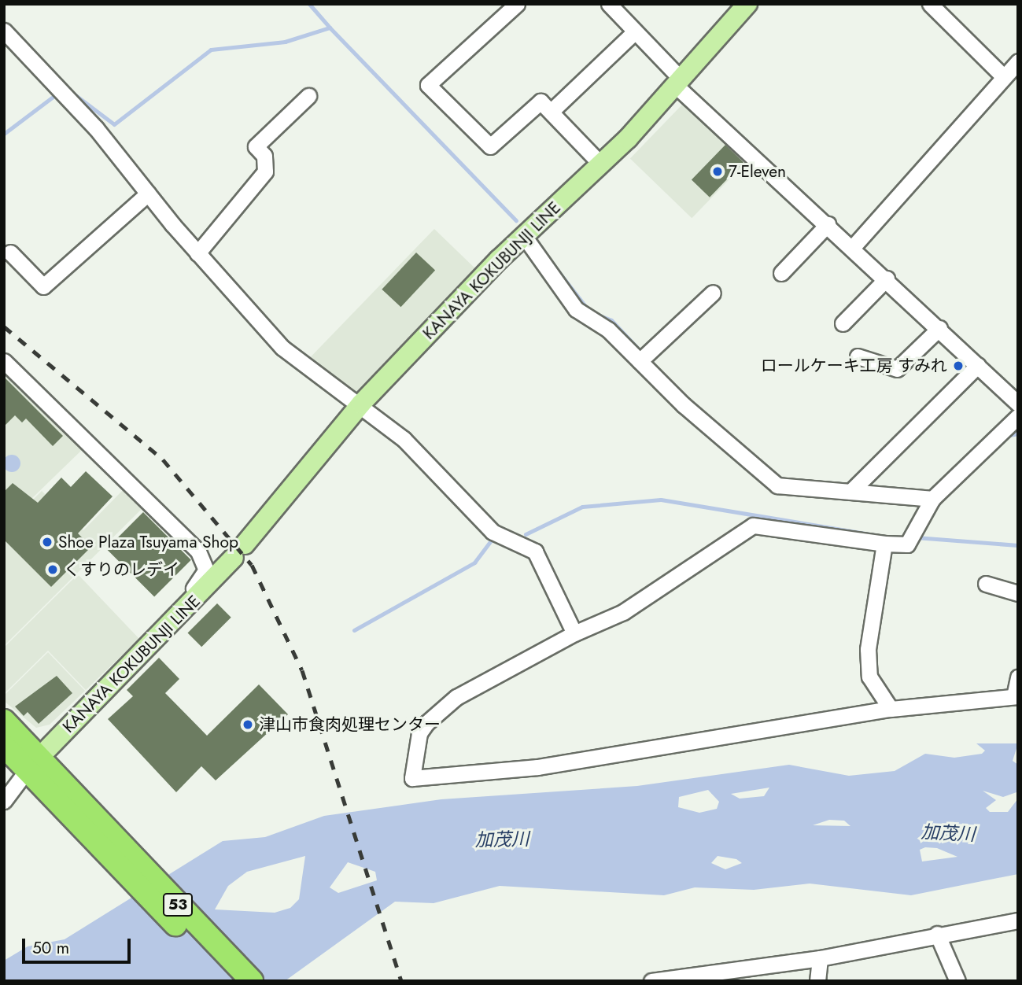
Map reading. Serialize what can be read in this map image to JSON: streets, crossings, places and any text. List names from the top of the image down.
{
  "streets": {
    "highway": ["53"],
    "main road": ["KANAYA KOKUBUNJI LINE"]
  },
  "crossings": [
    ["KANAYA KOKUBUNJI LINE", "53"]
  ],
  "water": ["加茂川"],
  "places": [
    "7-Eleven",
    "ロールケーキ工房 すみれ",
    "Shoe Plaza Tsuyama Shop",
    "くすりのレデイ",
    "津山市食肉処理センター"
  ],
  "scale_bar": "50 m"
}
